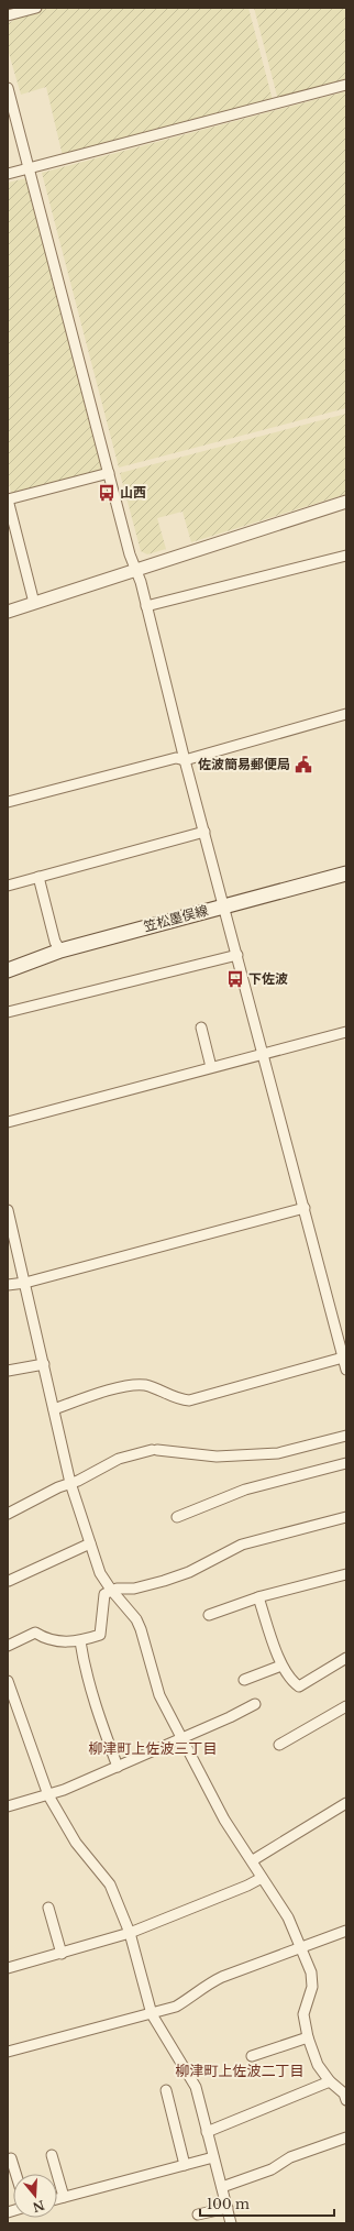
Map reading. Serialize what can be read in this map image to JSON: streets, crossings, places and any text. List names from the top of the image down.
{
  "streets": {
    "main road": ["笠松墨俣線"]
  },
  "districts": ["柳津町上佐波三丁目", "柳津町上佐波二丁目"],
  "places": {
    "bus stop": ["山西", "下佐波"],
    "public building": ["佐波簡易郵便局"]
  },
  "scale_bar": "100 m",
  "north": "bottom"
}
